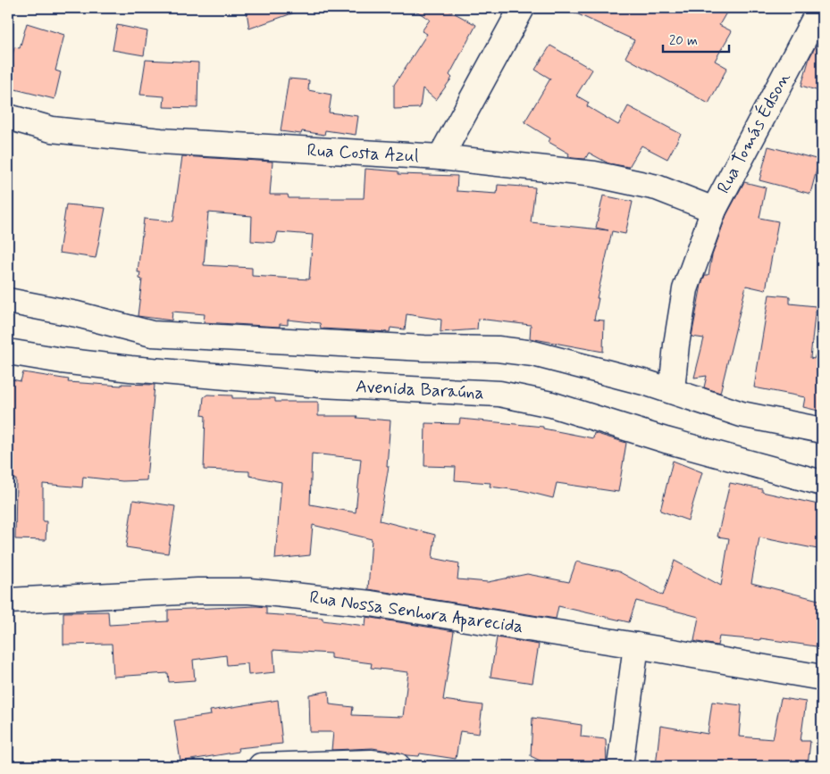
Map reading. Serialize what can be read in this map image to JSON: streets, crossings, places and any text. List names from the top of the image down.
{
  "streets": {
    "street": [
      "Rua Tomás Édson",
      "Rua Costa Azul",
      "Avenida Baraúna",
      "Rua Nossa Senhora Aparecida"
    ]
  },
  "crossings": [
    ["Rua Tomás Édson", "Rua Costa Azul"]
  ],
  "scale_bar": "20 m"
}
